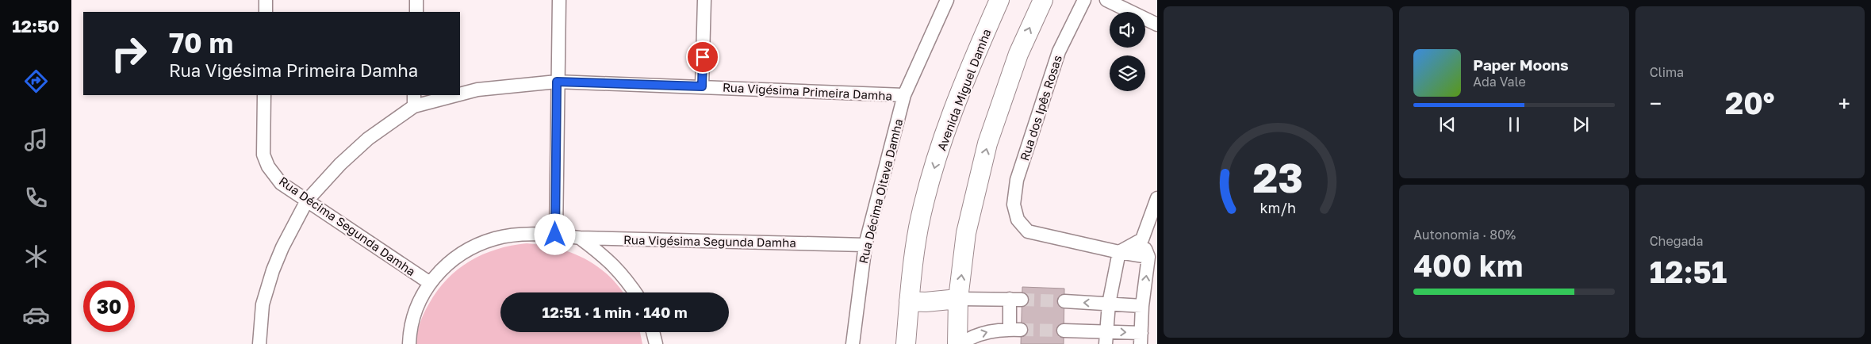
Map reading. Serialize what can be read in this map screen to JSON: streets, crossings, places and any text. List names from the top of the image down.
{
  "streets": {
    "street": [
      "Avenida Miguel Damha",
      "Rua Vigésima Primeira Damha",
      "Rua dos Ipês Rosas",
      "Rua Décima Oitava Damha",
      "Rua Décima Segunda Damha",
      "Rua Vigésima Segunda Damha"
    ]
  },
  "crossings": [
    ["Rua Vigésima Primeira Damha", "Rua Décima Oitava Damha"],
    ["Rua Vigésima Primeira Damha", "Rua Décima Segunda Damha"],
    ["Rua Décima Oitava Damha", "Rua Vigésima Segunda Damha"],
    ["Rua Décima Segunda Damha", "Rua Vigésima Segunda Damha"]
  ],
  "page": {
    "tabs": "12:50",
    "tile": [
      "Clima",
      ["Autonomia · 80%", "400 km"],
      ["Chegada", "12:51"]
    ],
    "turn": ["70 m", "Rua Vigésima Primeira Damha"],
    "song": ["Paper Moons", "Ada Vale"],
    "heat": ["−", "20°", "+"],
    "limit": "30",
    "trip": "12:51 · 1 min · 140 m",
    "gauge": ["23", "km/h"]
  }
}
